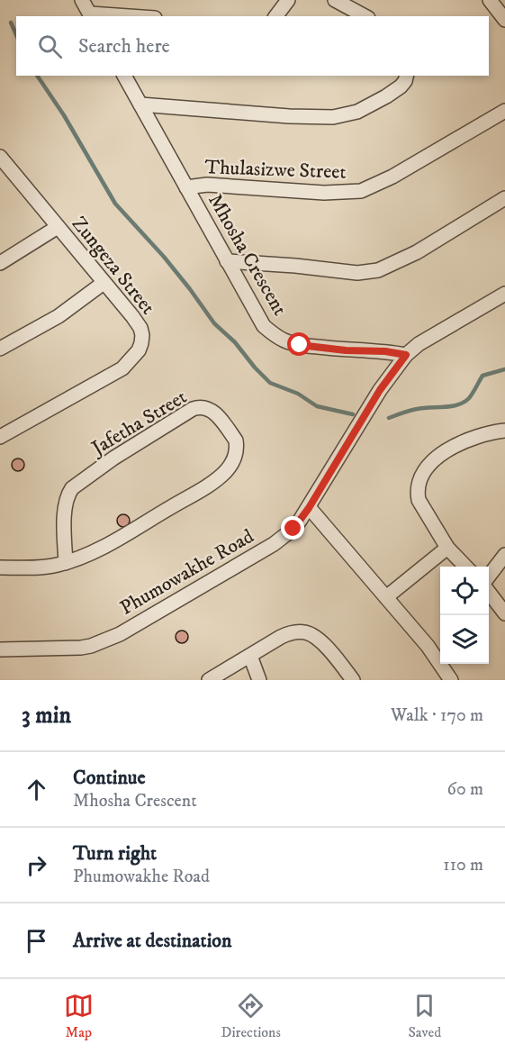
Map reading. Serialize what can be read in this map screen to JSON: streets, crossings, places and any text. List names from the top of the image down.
{
  "streets": {
    "street": [
      "Thulasizwe Street",
      "Mhosha Crescent",
      "Zungeza Street",
      "Jafetha Street",
      "Phumowakhe Road"
    ]
  },
  "crossings": [
    ["Thulasizwe Street", "Mhosha Crescent"],
    ["Mhosha Crescent", "Phumowakhe Road"]
  ],
  "page": {
    "search": "Search here",
    "heading": ["3 min", "Walk · 170 m"],
    "list": [
      ["Continue", "Mhosha Crescent", "60 m"],
      ["Turn right", "Phumowakhe Road", "110 m"],
      "Arrive at destination"
    ],
    "nav": ["Map", "Directions", "Saved"]
  }
}
